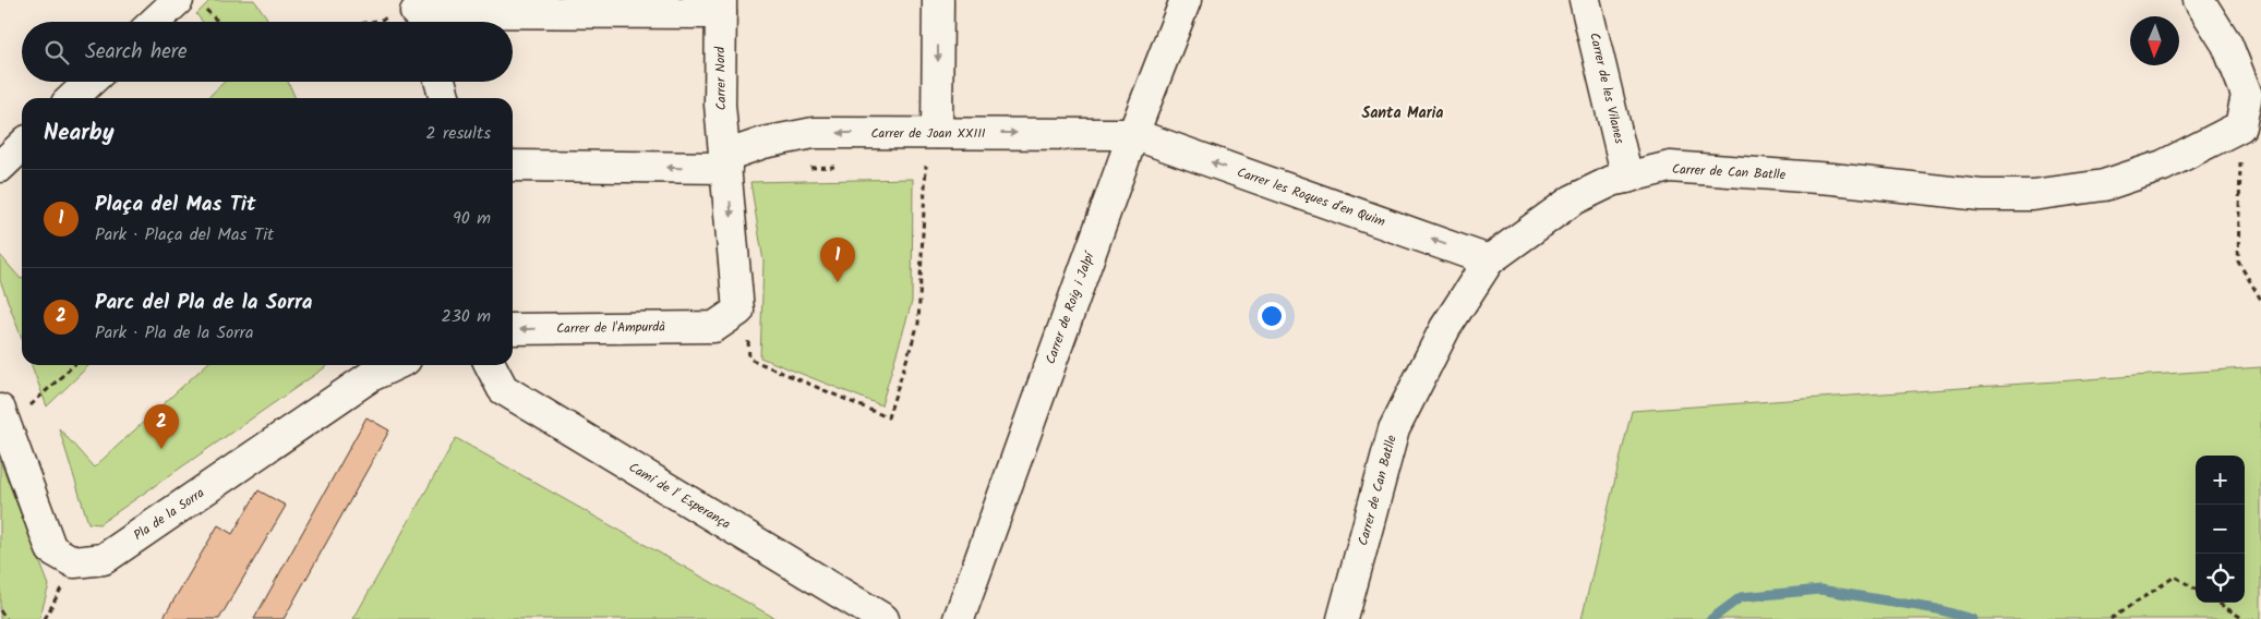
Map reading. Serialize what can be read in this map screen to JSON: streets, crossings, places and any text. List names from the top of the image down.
{
  "streets": {
    "street": [
      "Carrer Nord",
      "Carrer de les Vilanes",
      "Carrer de Joan XXIII",
      "Carrer de Can Batlle",
      "Carrer les Roques d'en Quim",
      "Carrer de Roig i Jalpí",
      "Carrer de l'Ampurdà",
      "Camí de l' Esperança",
      "Pla de la Sorra"
    ]
  },
  "crossings": [
    ["Carrer Nord", "Carrer de Joan XXIII"],
    ["Carrer Nord", "Carrer de l'Ampurdà"],
    ["Carrer de les Vilanes", "Carrer de Can Batlle"],
    ["Carrer de Joan XXIII", "Carrer les Roques d'en Quim"],
    ["Carrer de Joan XXIII", "Carrer de Roig i Jalpí"],
    ["Carrer de Can Batlle", "Carrer les Roques d'en Quim"],
    ["Carrer les Roques d'en Quim", "Carrer de Roig i Jalpí"]
  ],
  "one_way": ["Carrer Nord", "Carrer les Roques d'en Quim", "Carrer de l'Ampurdà"],
  "districts": ["Santa Maria"],
  "north": "bottom",
  "page": {
    "search": "Search here",
    "heading": ["Nearby", "2 results"],
    "list": [
      {
        "mark": "1",
        "name": "Plaça del Mas Tit",
        "note": "Park · Plaça del Mas Tit",
        "value": "90 m"
      },
      {
        "mark": "2",
        "name": "Parc del Pla de la Sorra",
        "note": "Park · Pla de la Sorra",
        "value": "230 m"
      }
    ],
    "pins": ["1", "2"],
    "map_buttons": ["+", "−"]
  }
}
